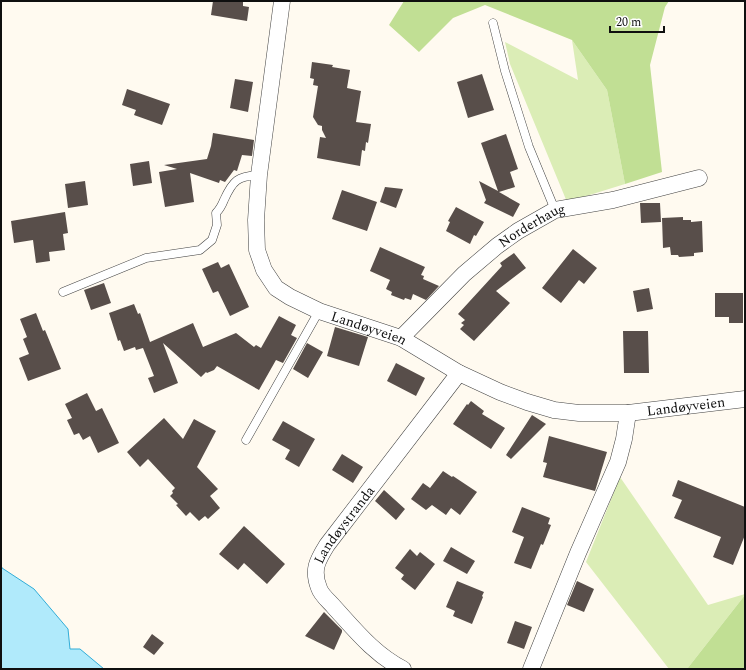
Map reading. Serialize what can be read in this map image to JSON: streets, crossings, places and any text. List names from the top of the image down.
{
  "streets": {
    "street": ["Norderhaug", "Landøyveien", "Landøystranda"]
  },
  "crossings": [
    ["Norderhaug", "Landøyveien"],
    ["Landøyveien", "Landøystranda"]
  ],
  "scale_bar": "20 m"
}
